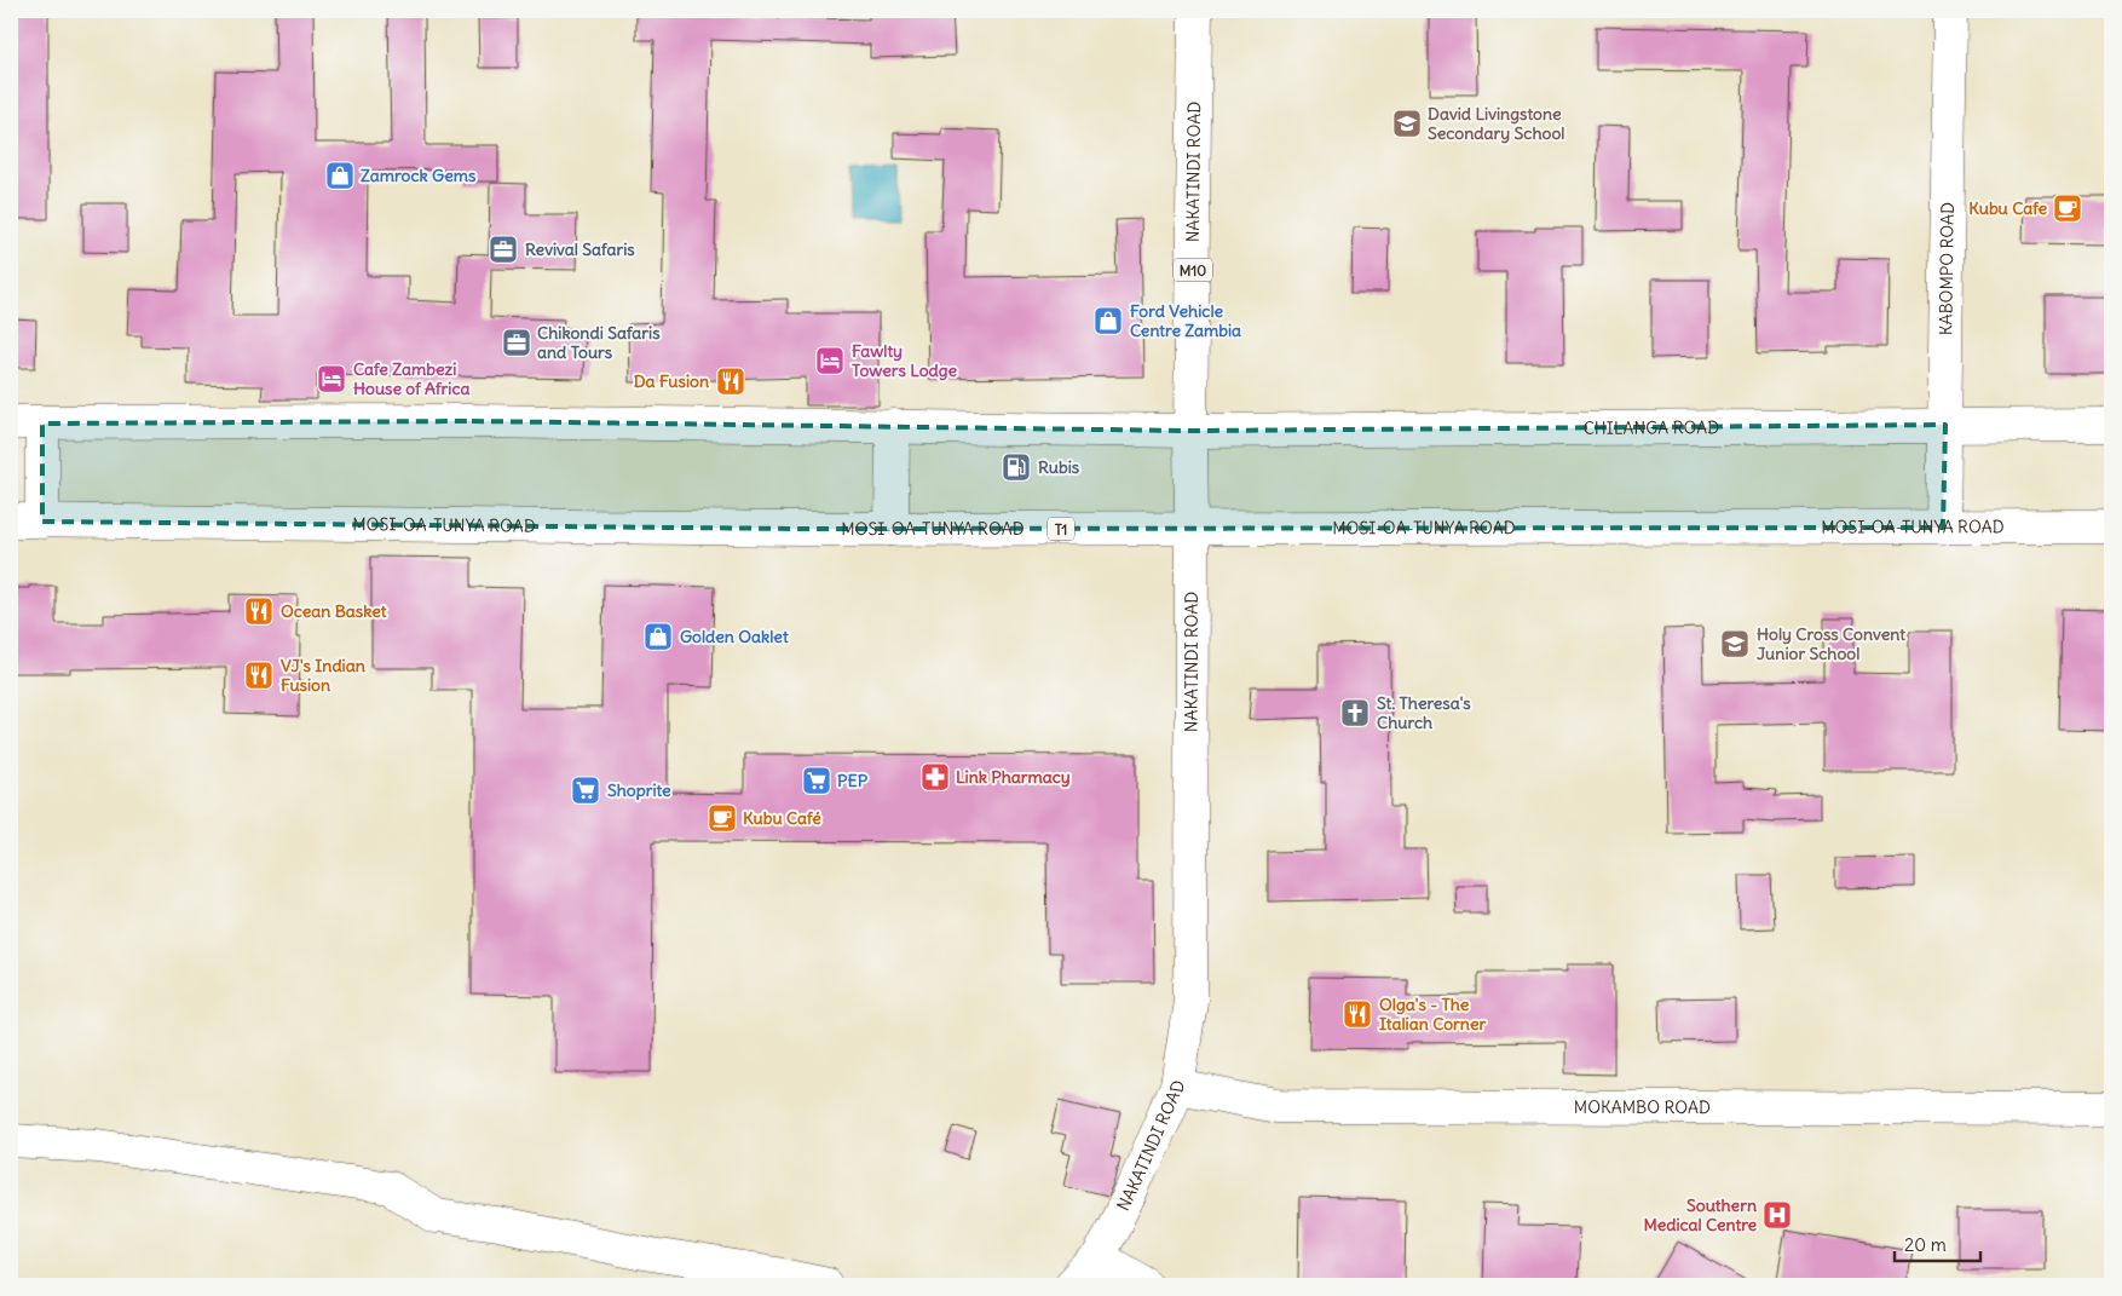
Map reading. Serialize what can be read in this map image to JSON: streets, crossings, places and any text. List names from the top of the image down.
{
  "streets": {
    "main road": [
      "NAKATINDI ROAD",
      "M10",
      "KABOMPO ROAD",
      "CHILANGA ROAD",
      "MOSI-OA-TUNYA ROAD",
      "T1",
      "MOKAMBO ROAD"
    ]
  },
  "crossings": [
    ["NAKATINDI ROAD", "CHILANGA ROAD"],
    ["NAKATINDI ROAD", "MOSI-OA-TUNYA ROAD"],
    ["NAKATINDI ROAD", "MOKAMBO ROAD"],
    ["KABOMPO ROAD", "CHILANGA ROAD"],
    ["KABOMPO ROAD", "MOSI-OA-TUNYA ROAD"]
  ],
  "places": {
    "school or university": ["David Livingstone Secondary School", "Holy Cross Convent Junior School"],
    "shop": ["Zamrock Gems", "Ford Vehicle Centre Zambia", "Golden Oaklet"],
    "cafe": ["Kubu Cafe", "Kubu Café"],
    "office": ["Revival Safaris", "Chikondi Safaris and Tours"],
    "hotel": ["Fawlty Towers Lodge", "Cafe Zambezi House of Africa"],
    "restaurant": [
      "Da Fusion",
      "Ocean Basket",
      "VJ's Indian Fusion",
      "Olga's - The Italian Corner"
    ],
    "fuel station": ["Rubis"],
    "church": ["St. Theresa's Church"],
    "pharmacy": ["Link Pharmacy"],
    "supermarket": ["PEP", "Shoprite"],
    "hospital": ["Southern Medical Centre"]
  },
  "scale_bar": "20 m"
}
